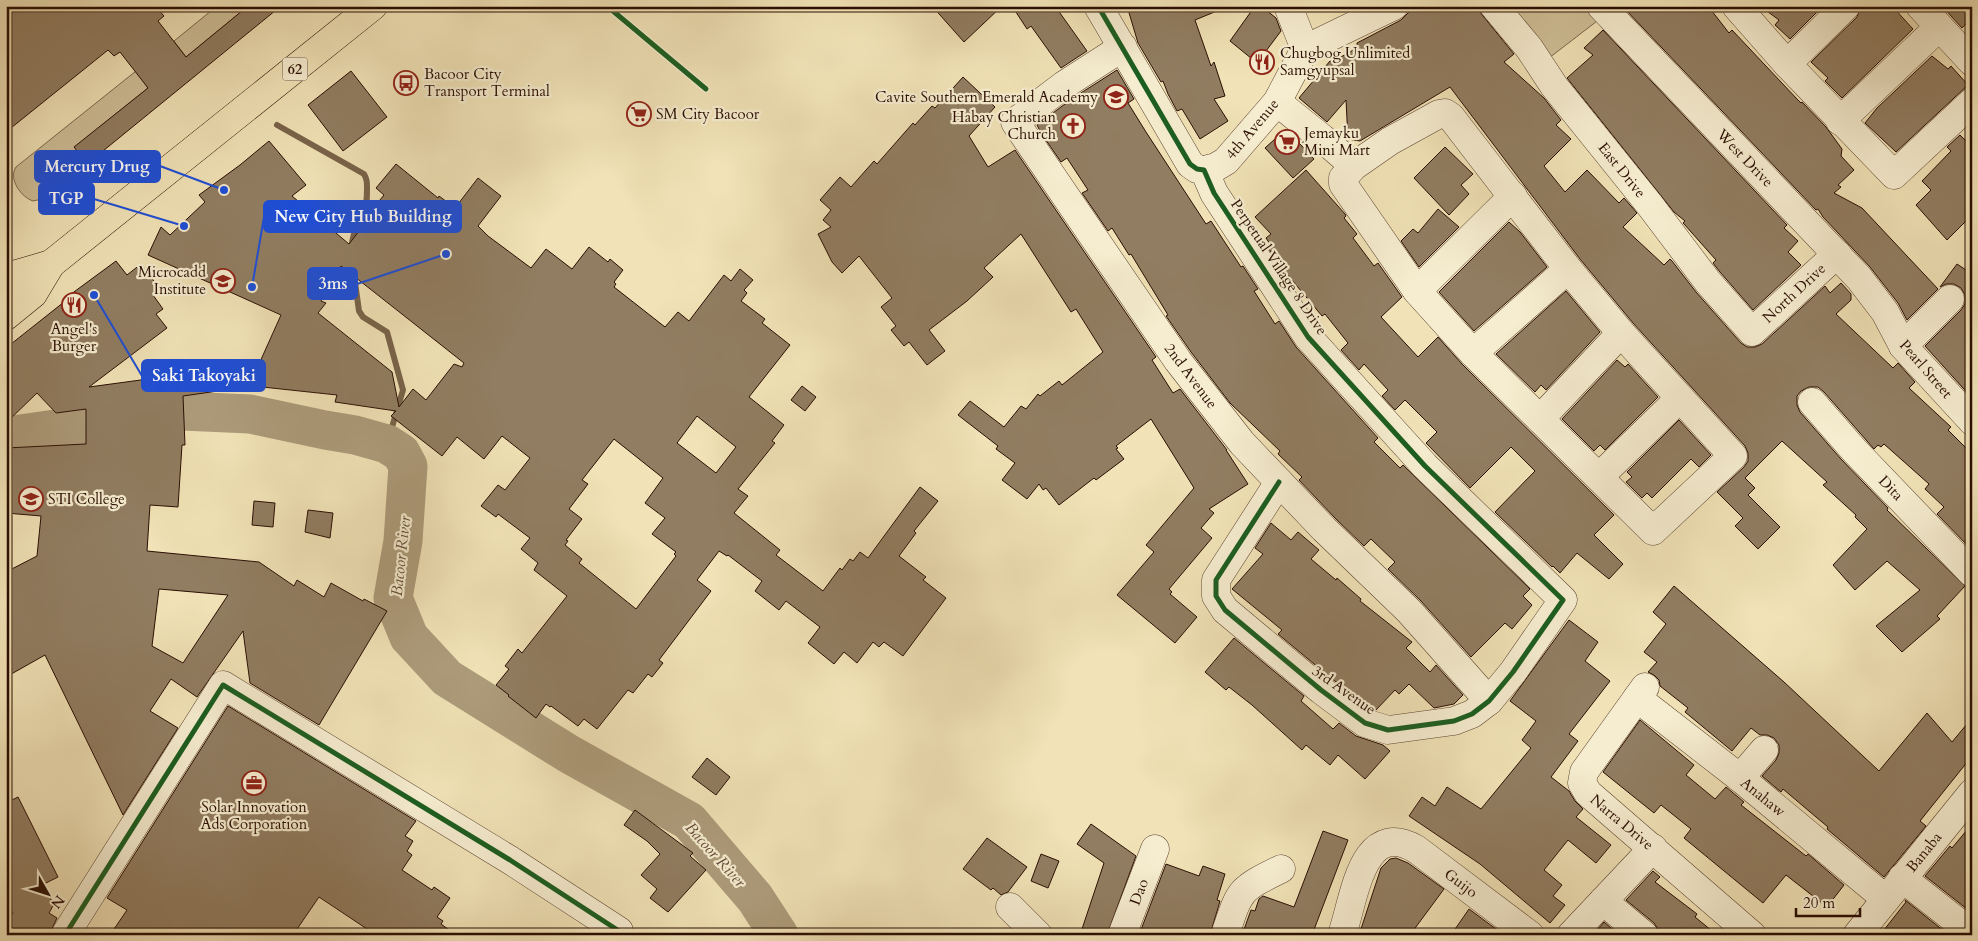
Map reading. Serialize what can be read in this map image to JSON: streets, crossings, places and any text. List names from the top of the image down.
{
  "streets": {
    "main road": ["62"],
    "street": [
      "4th Avenue",
      "West Drive",
      "East Drive",
      "Perpetual Village 8 Drive",
      "North Drive",
      "Pearl Street",
      "2nd Avenue",
      "Dita",
      "3rd Avenue",
      "Anahaw",
      "Narra Drive",
      "Banaba",
      "Guijo",
      "Dao"
    ]
  },
  "crossings": [
    ["4th Avenue", "Perpetual Village 8 Drive"],
    ["West Drive", "North Drive"],
    ["West Drive", "Pearl Street"],
    ["East Drive", "North Drive"],
    ["Perpetual Village 8 Drive", "2nd Avenue"],
    ["Perpetual Village 8 Drive", "3rd Avenue"],
    ["2nd Avenue", "3rd Avenue"],
    ["Anahaw", "Narra Drive"],
    ["Anahaw", "Banaba"]
  ],
  "water": ["Bacoor River"],
  "places": {
    "restaurant": ["Chugbog Unlimited Samgyupsal", "Angel's Burger"],
    "bus stop": ["Bacoor City Transport Terminal"],
    "school or university": ["Cavite Southern Emerald Academy", "Microcadd Institute", "STI College"],
    "supermarket": ["SM City Bacoor", "Jemayku Mini Mart"],
    "church": ["Habay Christian Church"],
    "other": [
      "Mercury Drug",
      "TGP",
      "3ms",
      "New City Hub Building",
      "Saki Takoyaki"
    ],
    "office": ["Solar Innovation Ads Corporation"]
  },
  "scale_bar": "20 m",
  "north": "bottom right"
}
